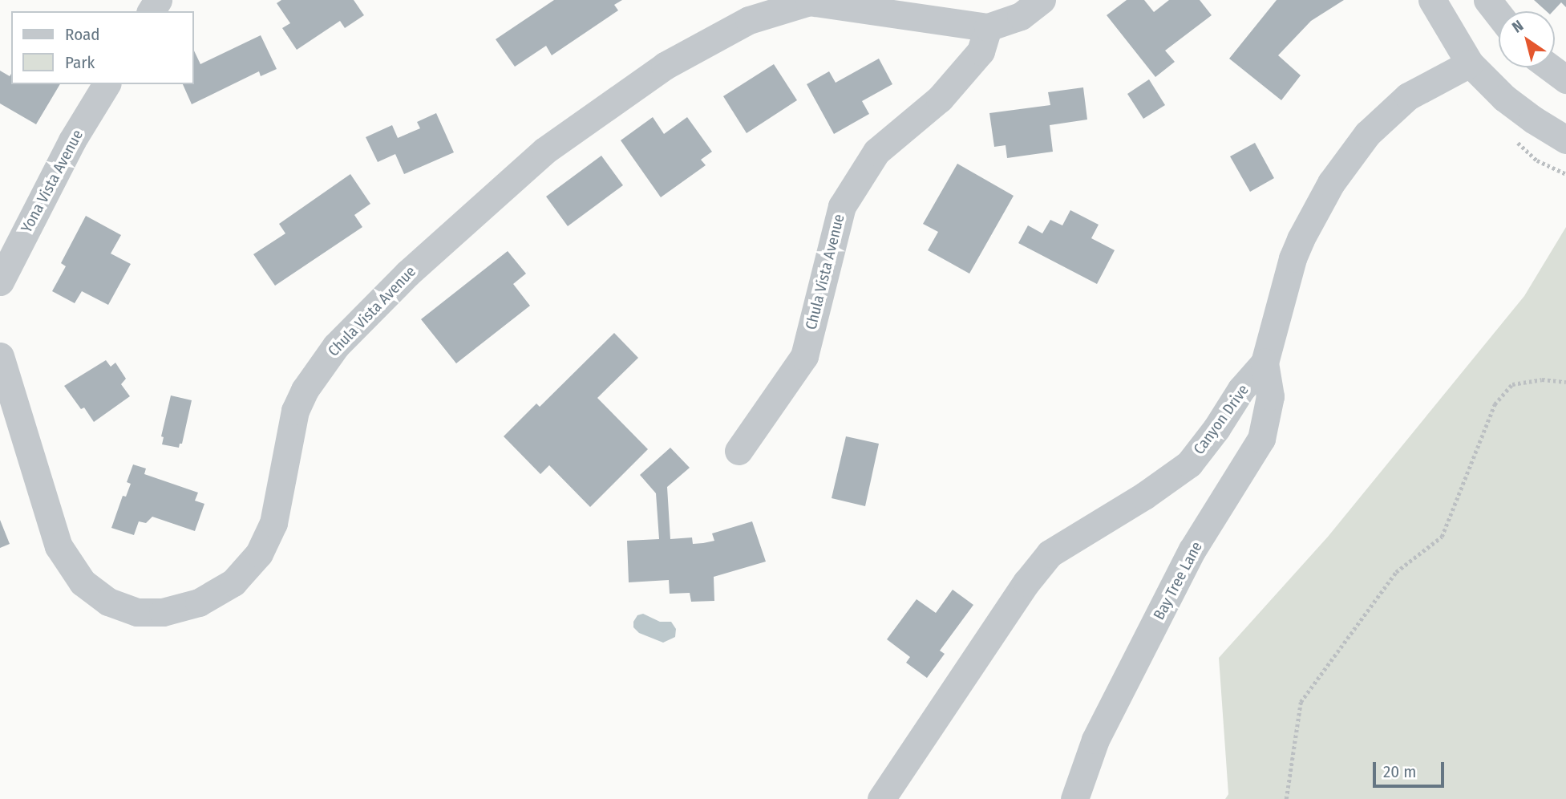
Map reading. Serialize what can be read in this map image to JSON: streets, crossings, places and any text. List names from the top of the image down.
{
  "streets": {
    "street": [
      "Yona Vista Avenue",
      "Chula Vista Avenue",
      "Canyon Drive",
      "Bay Tree Lane"
    ]
  },
  "crossings": [
    ["Canyon Drive", "Bay Tree Lane"]
  ],
  "legend": ["Road", "Park"],
  "scale_bar": "20 m",
  "north": "top left"
}
